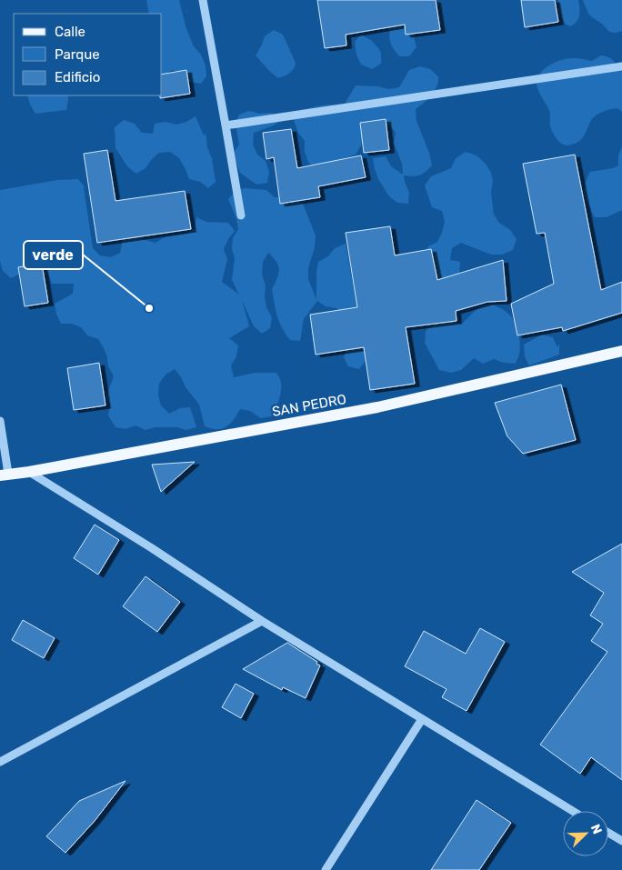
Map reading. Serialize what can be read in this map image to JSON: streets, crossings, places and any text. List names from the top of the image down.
{
  "streets": {
    "main road": ["SAN PEDRO"]
  },
  "places": ["verde"],
  "legend": ["Calle", "Parque", "Edificio"],
  "north": "top right"
}
